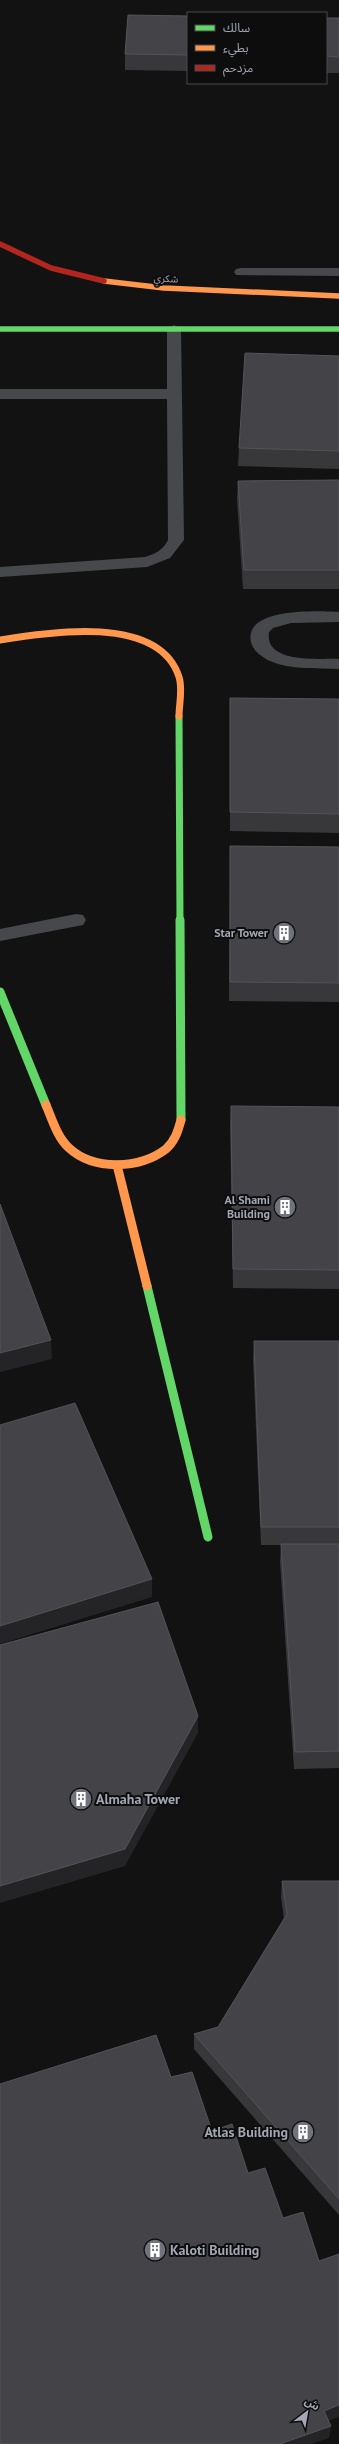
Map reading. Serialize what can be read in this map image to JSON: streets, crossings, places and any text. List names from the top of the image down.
{
  "streets": {
    "street": ["شكري"]
  },
  "places": {
    "building": [
      "Star Tower",
      "Al Shami Building",
      "Almaha Tower",
      "Atlas Building",
      "Kaloti Building"
    ]
  },
  "legend": ["سالك", "بطيء", "مزدحم"],
  "north": "top right"
}
